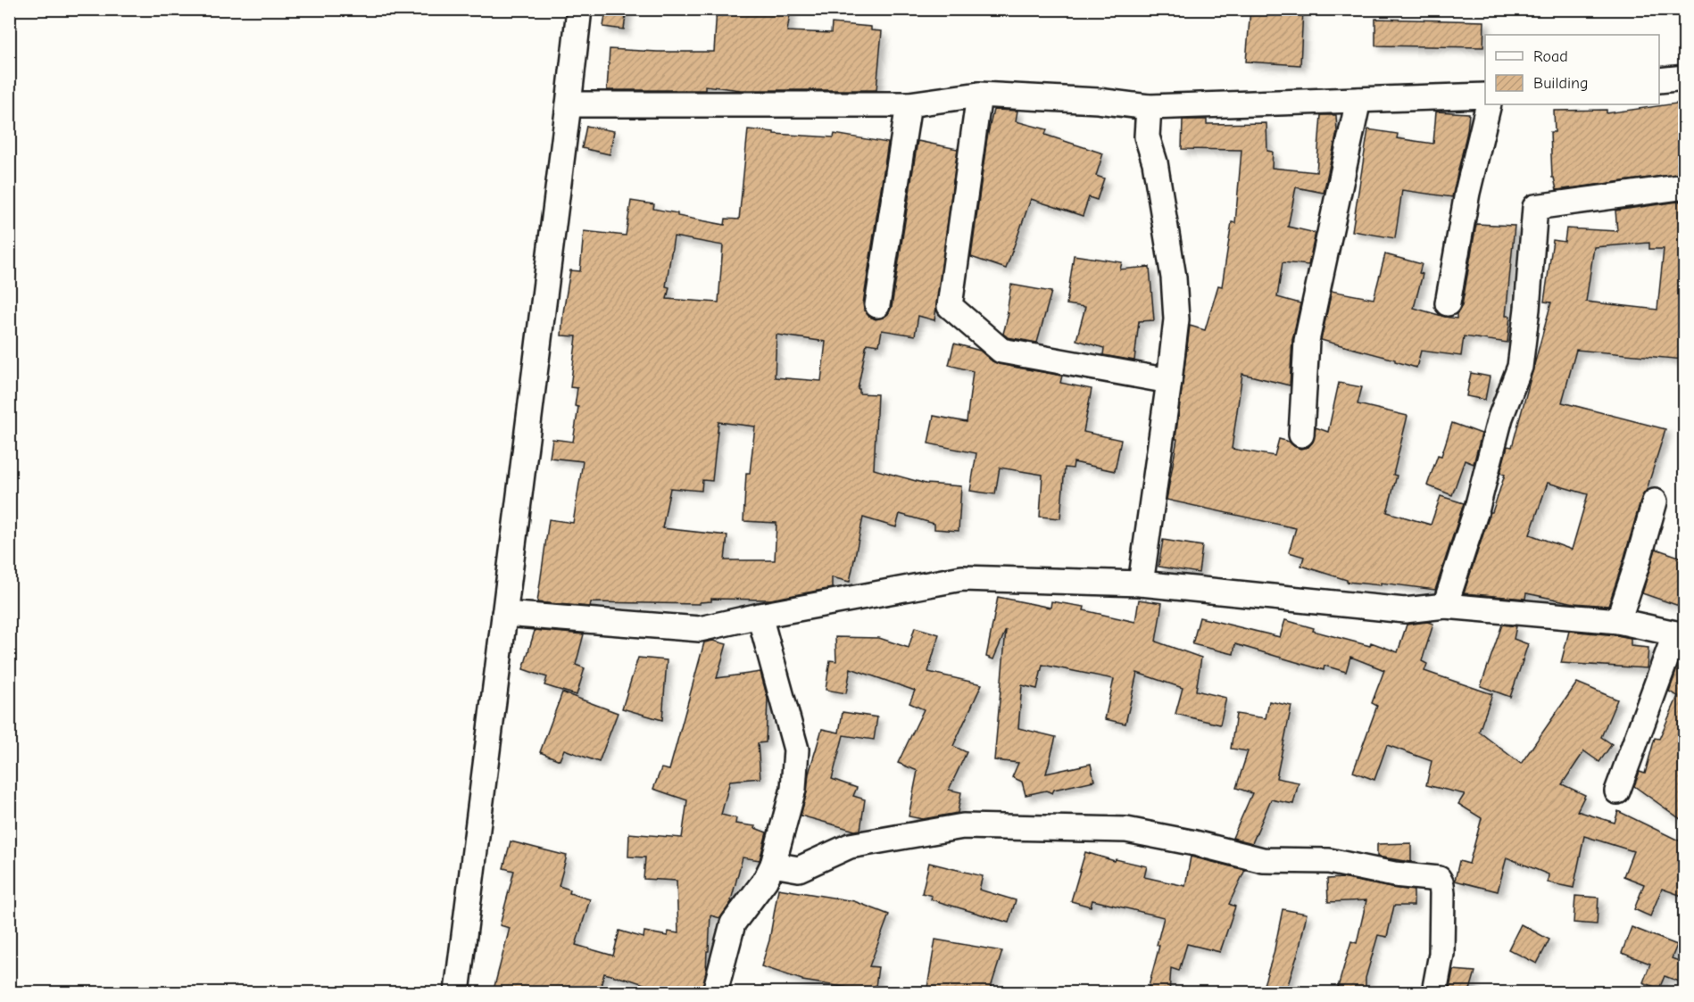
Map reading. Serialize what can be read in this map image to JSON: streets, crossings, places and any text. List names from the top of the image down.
{
  "legend": ["Road", "Building"]
}
